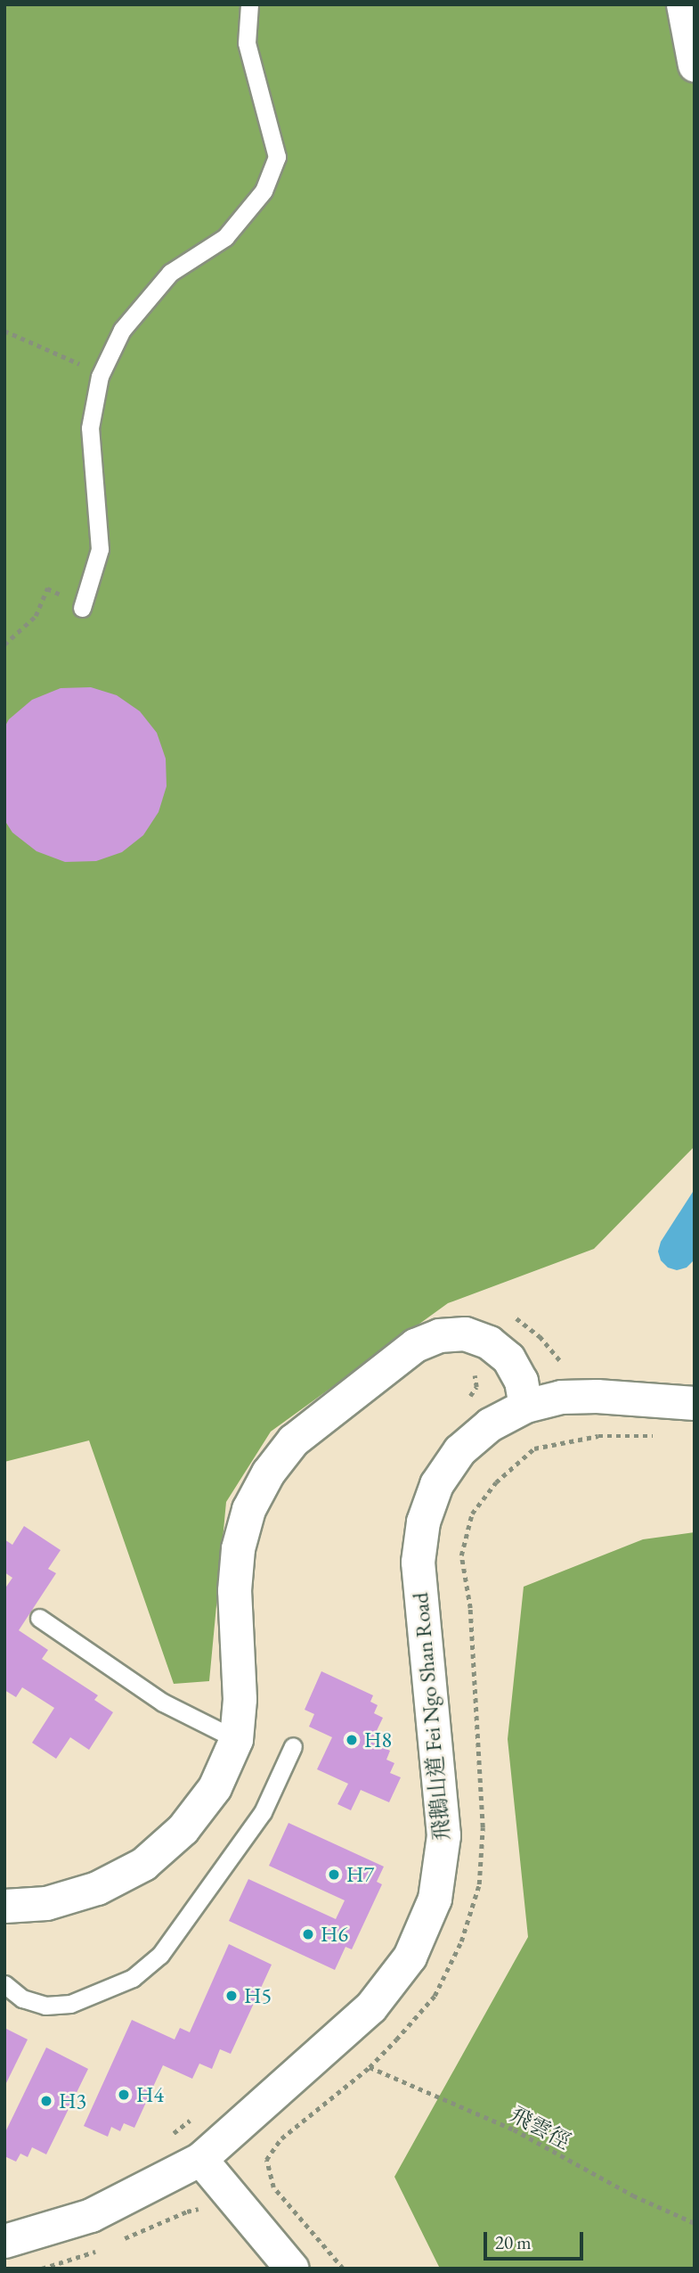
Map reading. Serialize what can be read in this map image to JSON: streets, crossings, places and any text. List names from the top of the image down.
{
  "streets": {
    "street": ["飛鵝山道 Fei Ngo Shan Road"],
    "path": ["飛雲徑"]
  },
  "places": [
    "H8",
    "H7",
    "H6",
    "H5",
    "H4",
    "H3"
  ],
  "scale_bar": "20 m"
}
